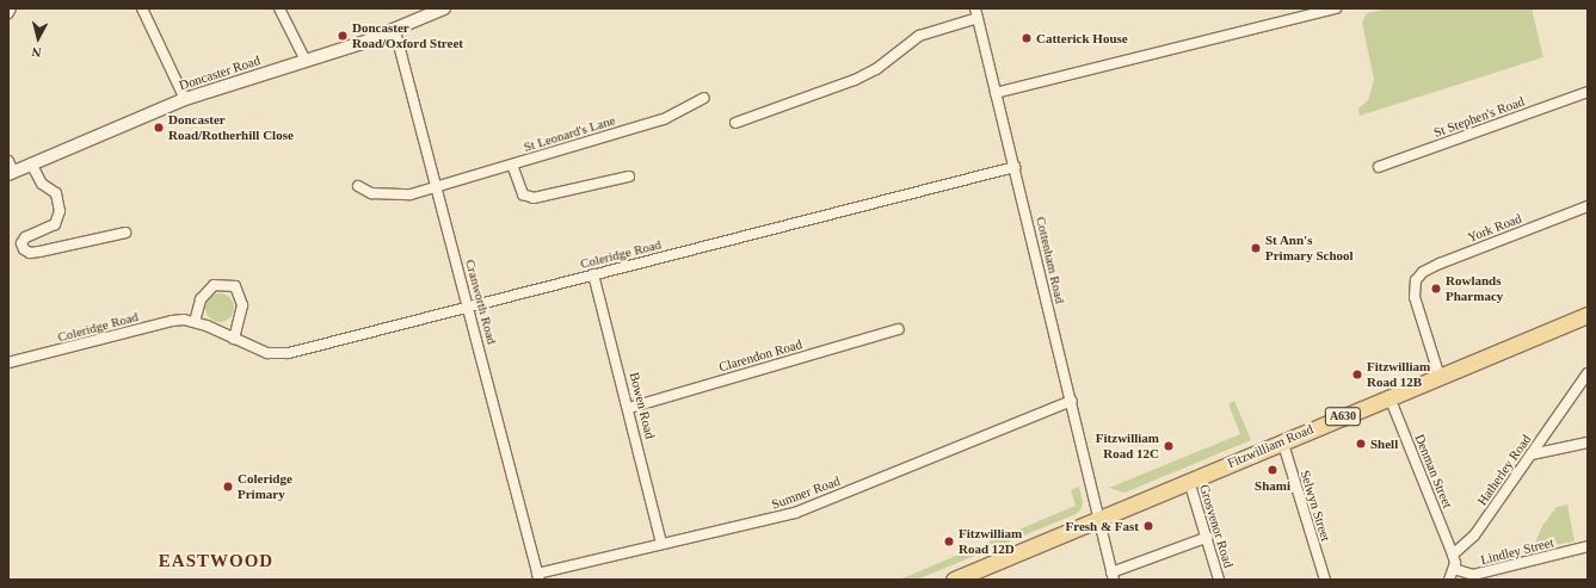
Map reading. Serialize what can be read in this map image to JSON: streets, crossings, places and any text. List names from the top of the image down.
{
  "streets": {
    "main road": ["A630", "Fitzwilliam Road"],
    "street": [
      "Doncaster Road",
      "St Stephen's Road",
      "St Leonard's Lane",
      "York Road",
      "Coleridge Road",
      "Cottenham Road",
      "Cranworth Road",
      "Clarendon Road",
      "Bowen Road",
      "Hatherley Road",
      "Denman Street",
      "Sumner Road",
      "Selwyn Street",
      "Grosvenor Road",
      "Lindley Street"
    ]
  },
  "crossings": [
    ["Doncaster Road", "Cranworth Road"],
    ["St Leonard's Lane", "Cranworth Road"],
    ["York Road", "Fitzwilliam Road"],
    ["Coleridge Road", "Cottenham Road"],
    ["Coleridge Road", "Cranworth Road"],
    ["Coleridge Road", "Bowen Road"],
    ["Cottenham Road", "Fitzwilliam Road"],
    ["Cottenham Road", "Sumner Road"],
    ["Cranworth Road", "Sumner Road"],
    ["Clarendon Road", "Bowen Road"],
    ["Bowen Road", "Sumner Road"],
    ["Fitzwilliam Road", "Denman Street"],
    ["Fitzwilliam Road", "Selwyn Street"],
    ["Fitzwilliam Road", "Grosvenor Road"],
    ["Hatherley Road", "Denman Street"]
  ],
  "districts": ["EASTWOOD"],
  "places": [
    "Doncaster Road/Oxford Street",
    "Catterick House",
    "Doncaster Road/Rotherhill Close",
    "St Ann's Primary School",
    "Rowlands Pharmacy",
    "Fitzwilliam Road 12B",
    "Shell",
    "Fitzwilliam Road 12C",
    "Shami",
    "Coleridge Primary",
    "Fresh & Fast",
    "Fitzwilliam Road 12D"
  ],
  "north": "bottom"
}
